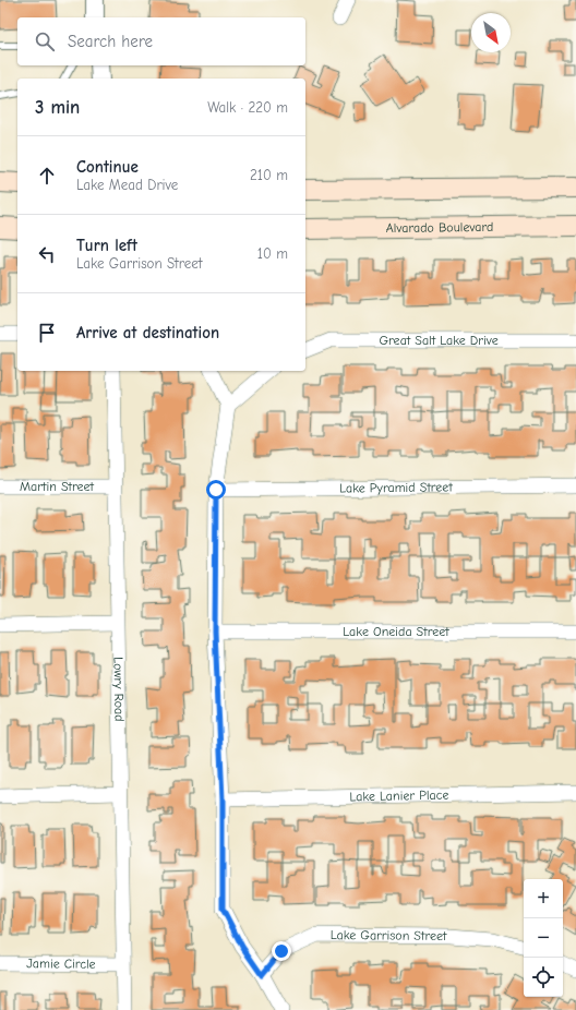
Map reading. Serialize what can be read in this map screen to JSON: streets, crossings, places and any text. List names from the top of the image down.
{
  "streets": {
    "main road": ["Alvarado Boulevard"],
    "street": [
      "Great Salt Lake Drive",
      "Martin Street",
      "Lake Pyramid Street",
      "Lake Oneida Street",
      "Lowry Road",
      "Lake Lanier Place",
      "Lake Garrison Street",
      "Jamie Circle"
    ]
  },
  "crossings": [
    ["Martin Street", "Lowry Road"],
    ["Lowry Road", "Jamie Circle"]
  ],
  "north": "bottom right",
  "page": {
    "search": "Search here",
    "heading": ["3 min", "Walk · 220 m"],
    "list": [
      ["Continue", "Lake Mead Drive", "210 m"],
      ["Turn left", "Lake Garrison Street", "10 m"],
      "Arrive at destination"
    ],
    "map_buttons": ["+", "−"]
  }
}
